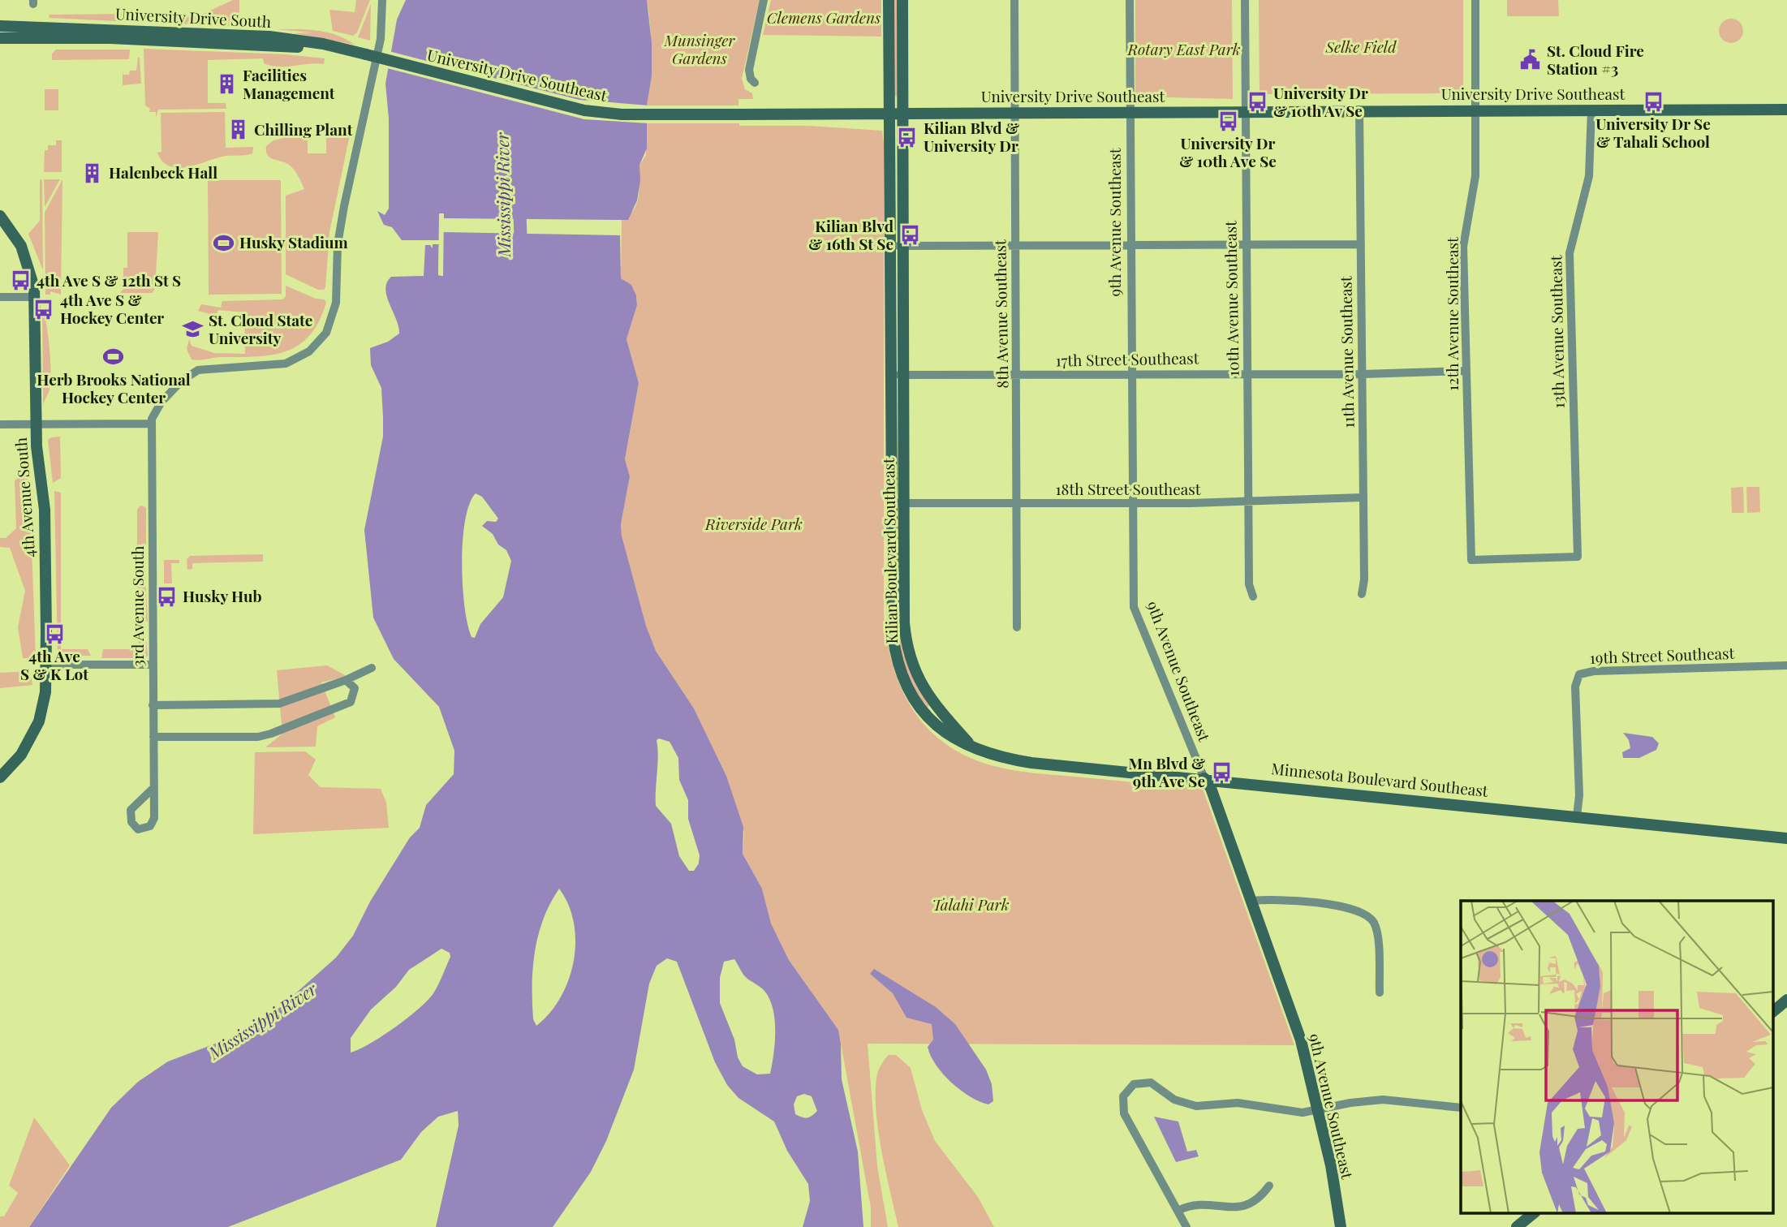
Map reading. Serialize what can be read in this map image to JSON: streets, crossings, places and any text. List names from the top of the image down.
{
  "streets": {
    "street": [
      "University Drive South",
      "University Drive Southeast",
      "9th Avenue Southeast",
      "10th Avenue Southeast",
      "8th Avenue Southeast",
      "12th Avenue Southeast",
      "13th Avenue Southeast",
      "11th Avenue Southeast",
      "17th Street Southeast",
      "18th Street Southeast",
      "4th Avenue South",
      "Kilian Boulevard Southeast",
      "3rd Avenue South",
      "19th Street Southeast",
      "Minnesota Boulevard Southeast"
    ]
  },
  "crossings": [
    ["University Drive South", "University Drive Southeast"],
    ["University Drive Southeast", "9th Avenue Southeast"],
    ["University Drive Southeast", "10th Avenue Southeast"],
    ["University Drive Southeast", "8th Avenue Southeast"],
    ["University Drive Southeast", "12th Avenue Southeast"],
    ["University Drive Southeast", "13th Avenue Southeast"],
    ["University Drive Southeast", "11th Avenue Southeast"],
    ["University Drive Southeast", "Kilian Boulevard Southeast"],
    ["9th Avenue Southeast", "17th Street Southeast"],
    ["9th Avenue Southeast", "18th Street Southeast"],
    ["9th Avenue Southeast", "Minnesota Boulevard Southeast"],
    ["10th Avenue Southeast", "17th Street Southeast"],
    ["10th Avenue Southeast", "18th Street Southeast"],
    ["8th Avenue Southeast", "17th Street Southeast"],
    ["8th Avenue Southeast", "18th Street Southeast"],
    ["12th Avenue Southeast", "13th Avenue Southeast"],
    ["12th Avenue Southeast", "17th Street Southeast"],
    ["11th Avenue Southeast", "17th Street Southeast"],
    ["11th Avenue Southeast", "18th Street Southeast"],
    ["17th Street Southeast", "Kilian Boulevard Southeast"],
    ["18th Street Southeast", "Kilian Boulevard Southeast"],
    ["Kilian Boulevard Southeast", "Minnesota Boulevard Southeast"],
    ["19th Street Southeast", "Minnesota Boulevard Southeast"]
  ],
  "water": ["Mississippi River"],
  "parks": [
    "Clemens Gardens",
    "Munsinger Gardens",
    "Selke Field",
    "Rotary East Park",
    "Riverside Park",
    "Talahi Park"
  ],
  "places": {
    "public building": ["St. Cloud Fire Station #3"],
    "building": ["Facilities Management", "Chilling Plant", "Halenbeck Hall"],
    "bus stop": [
      "University Dr Se & Tahali School",
      "University Dr & 10th Av Se",
      "University Dr & 10th Ave Se",
      "Kilian Blvd & University Dr",
      "Kilian Blvd & 16th St Se",
      "4th Ave S & 12th St S",
      "4th Ave S & Hockey Center",
      "Husky Hub",
      "4th Ave S & K Lot",
      "Mn Blvd & 9th Ave Se"
    ],
    "sports": ["Husky Stadium", "Herb Brooks National Hockey Center"],
    "school or university": ["St. Cloud State University"]
  }
}
